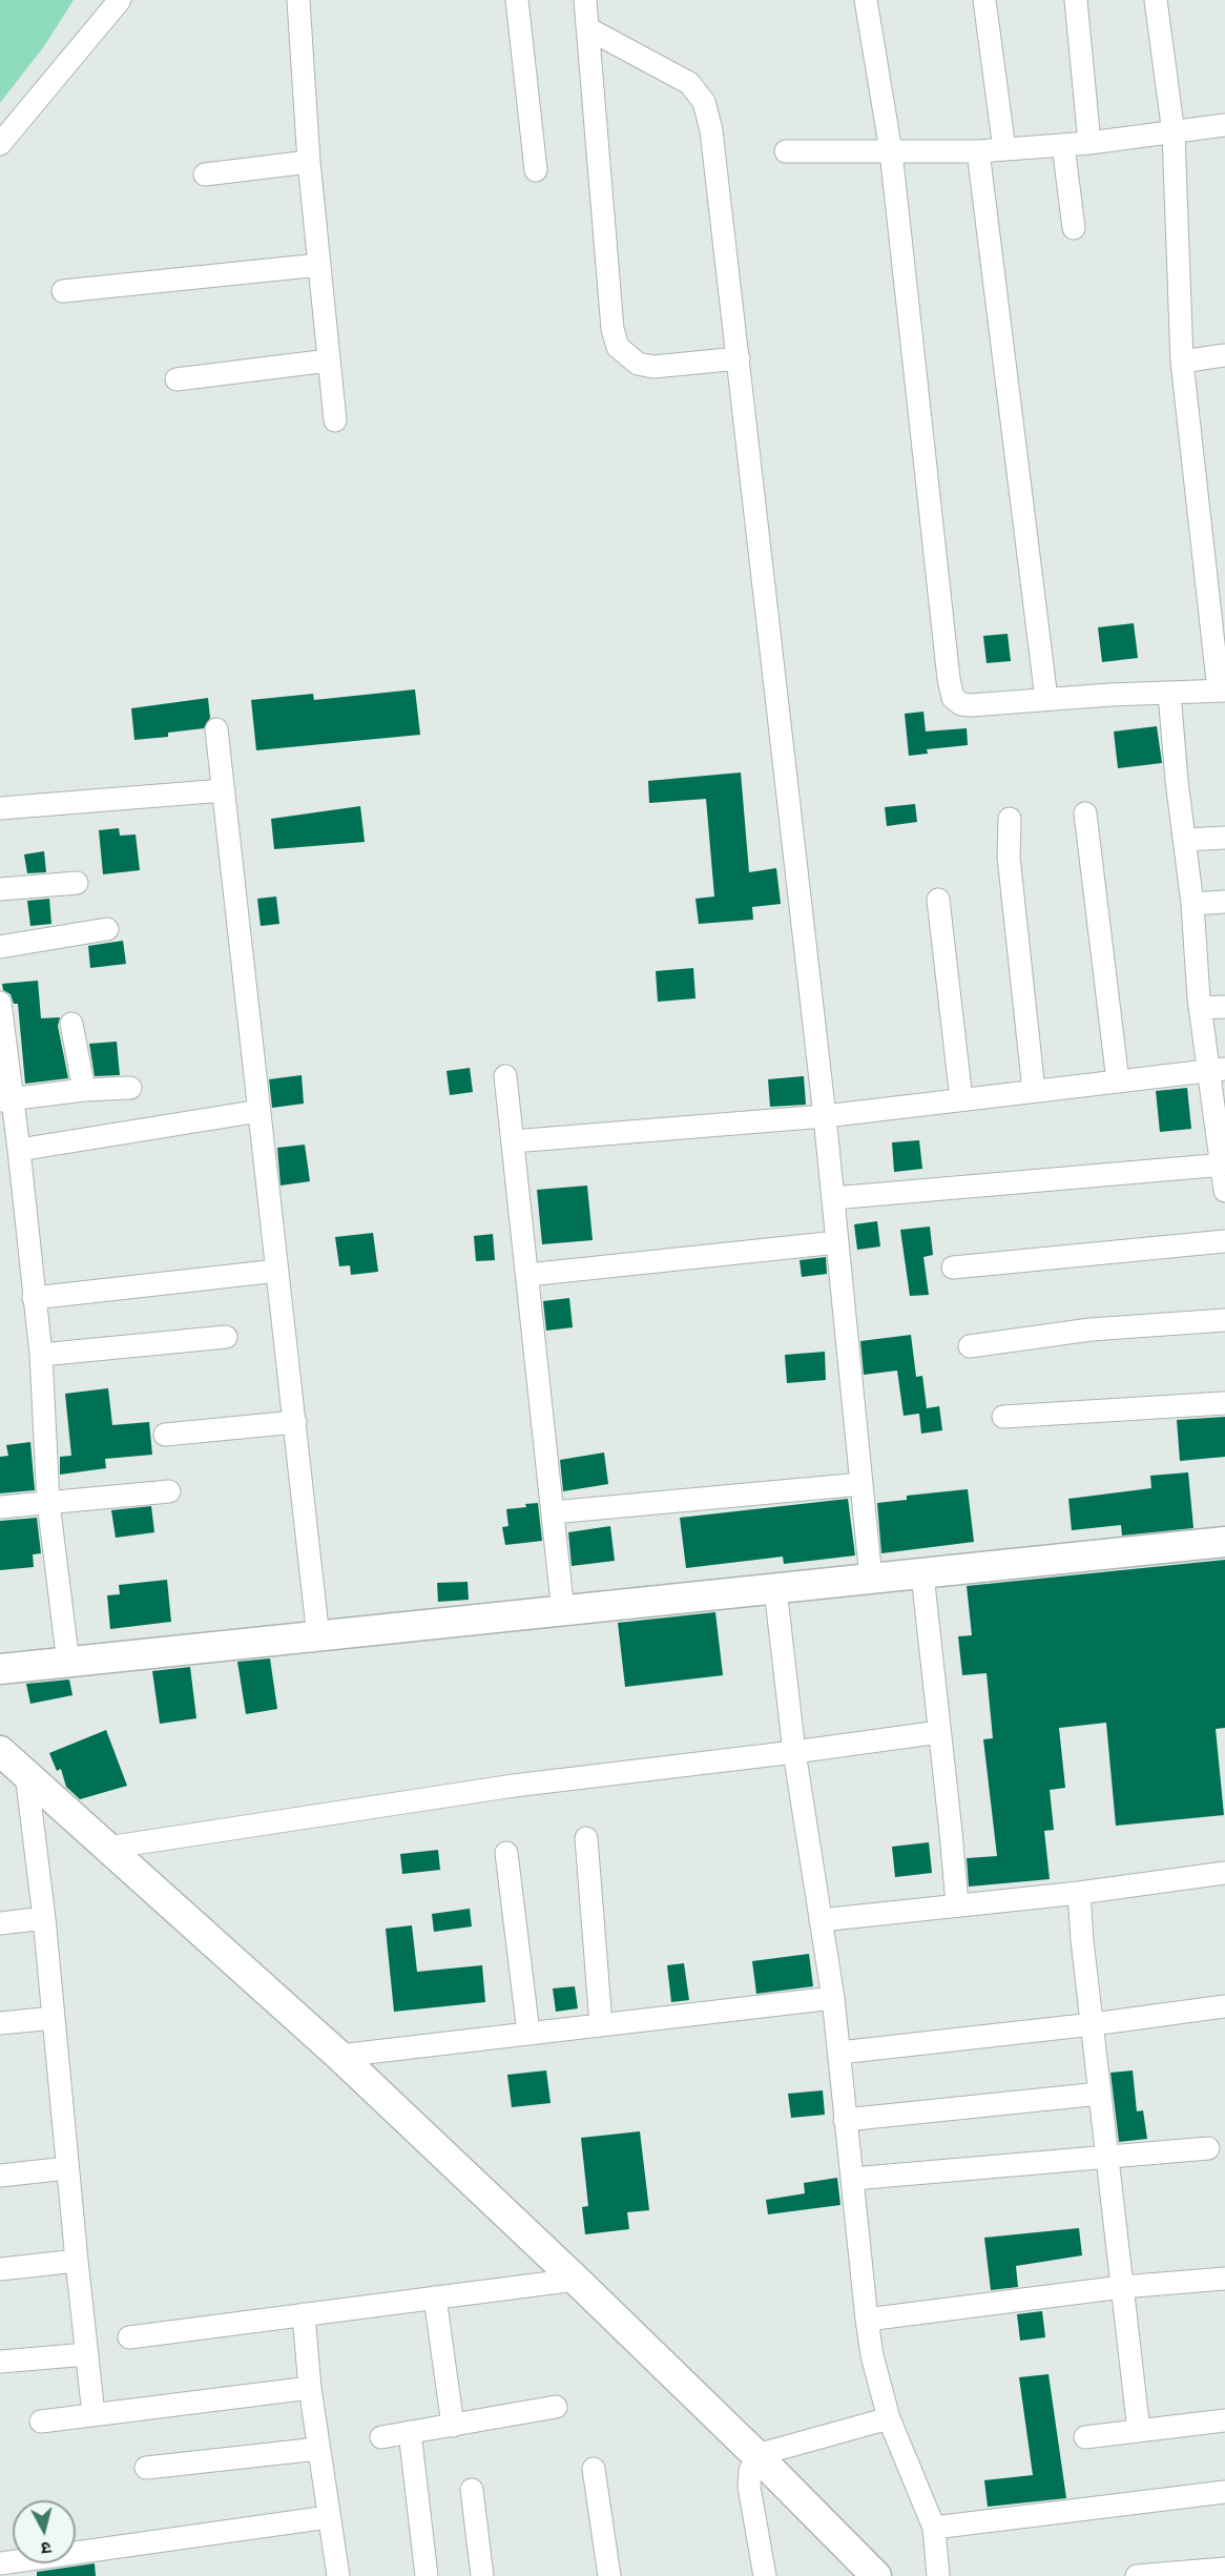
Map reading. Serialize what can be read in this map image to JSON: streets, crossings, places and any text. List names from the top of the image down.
{
  "north": "bottom"
}
